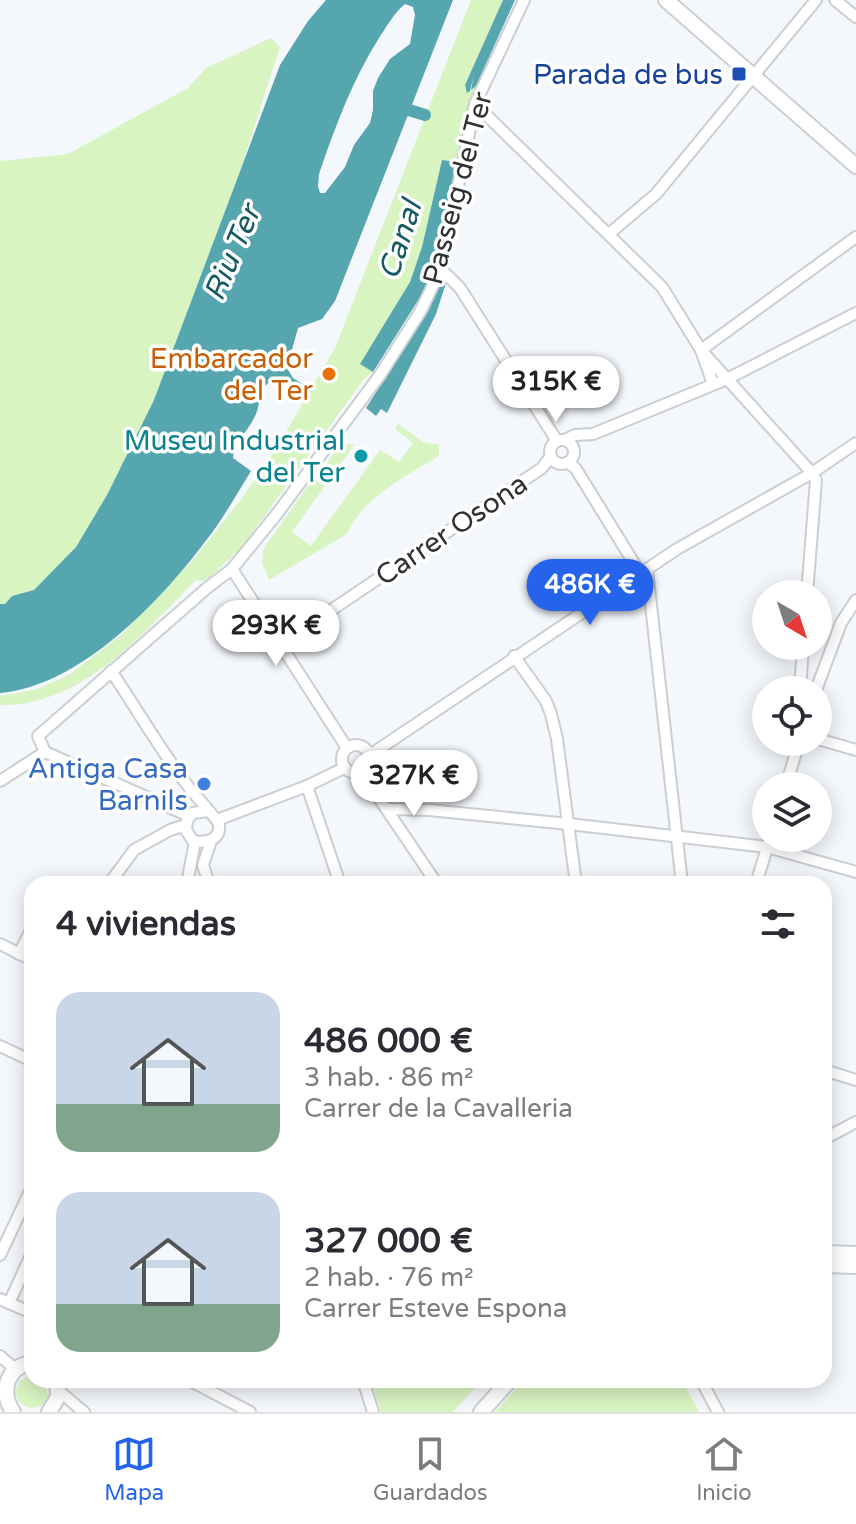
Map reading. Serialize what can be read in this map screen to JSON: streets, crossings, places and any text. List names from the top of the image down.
{
  "streets": {
    "street": ["Passeig del Ter", "Carrer Osona"]
  },
  "water": ["Canal", "Riu Ter"],
  "places": {
    "transit": ["Parada de bus"],
    "other": ["Embarcador del Ter", "Museu Industrial del Ter", "Antiga Casa Barnils"]
  },
  "north": "bottom right",
  "page": {
    "price": [
      "315K €",
      "486K €",
      "293K €",
      "327K €"
    ],
    "heading": "4 viviendas",
    "list": [
      {
        "name": "486 000 €",
        "note": "3 hab. · 86 m² · Carrer de la Cavalleria"
      },
      {
        "name": "327 000 €",
        "note": "2 hab. · 76 m² · Carrer Esteve Espona"
      }
    ],
    "tabs": ["Mapa", "Guardados", "Inicio"]
  }
}
